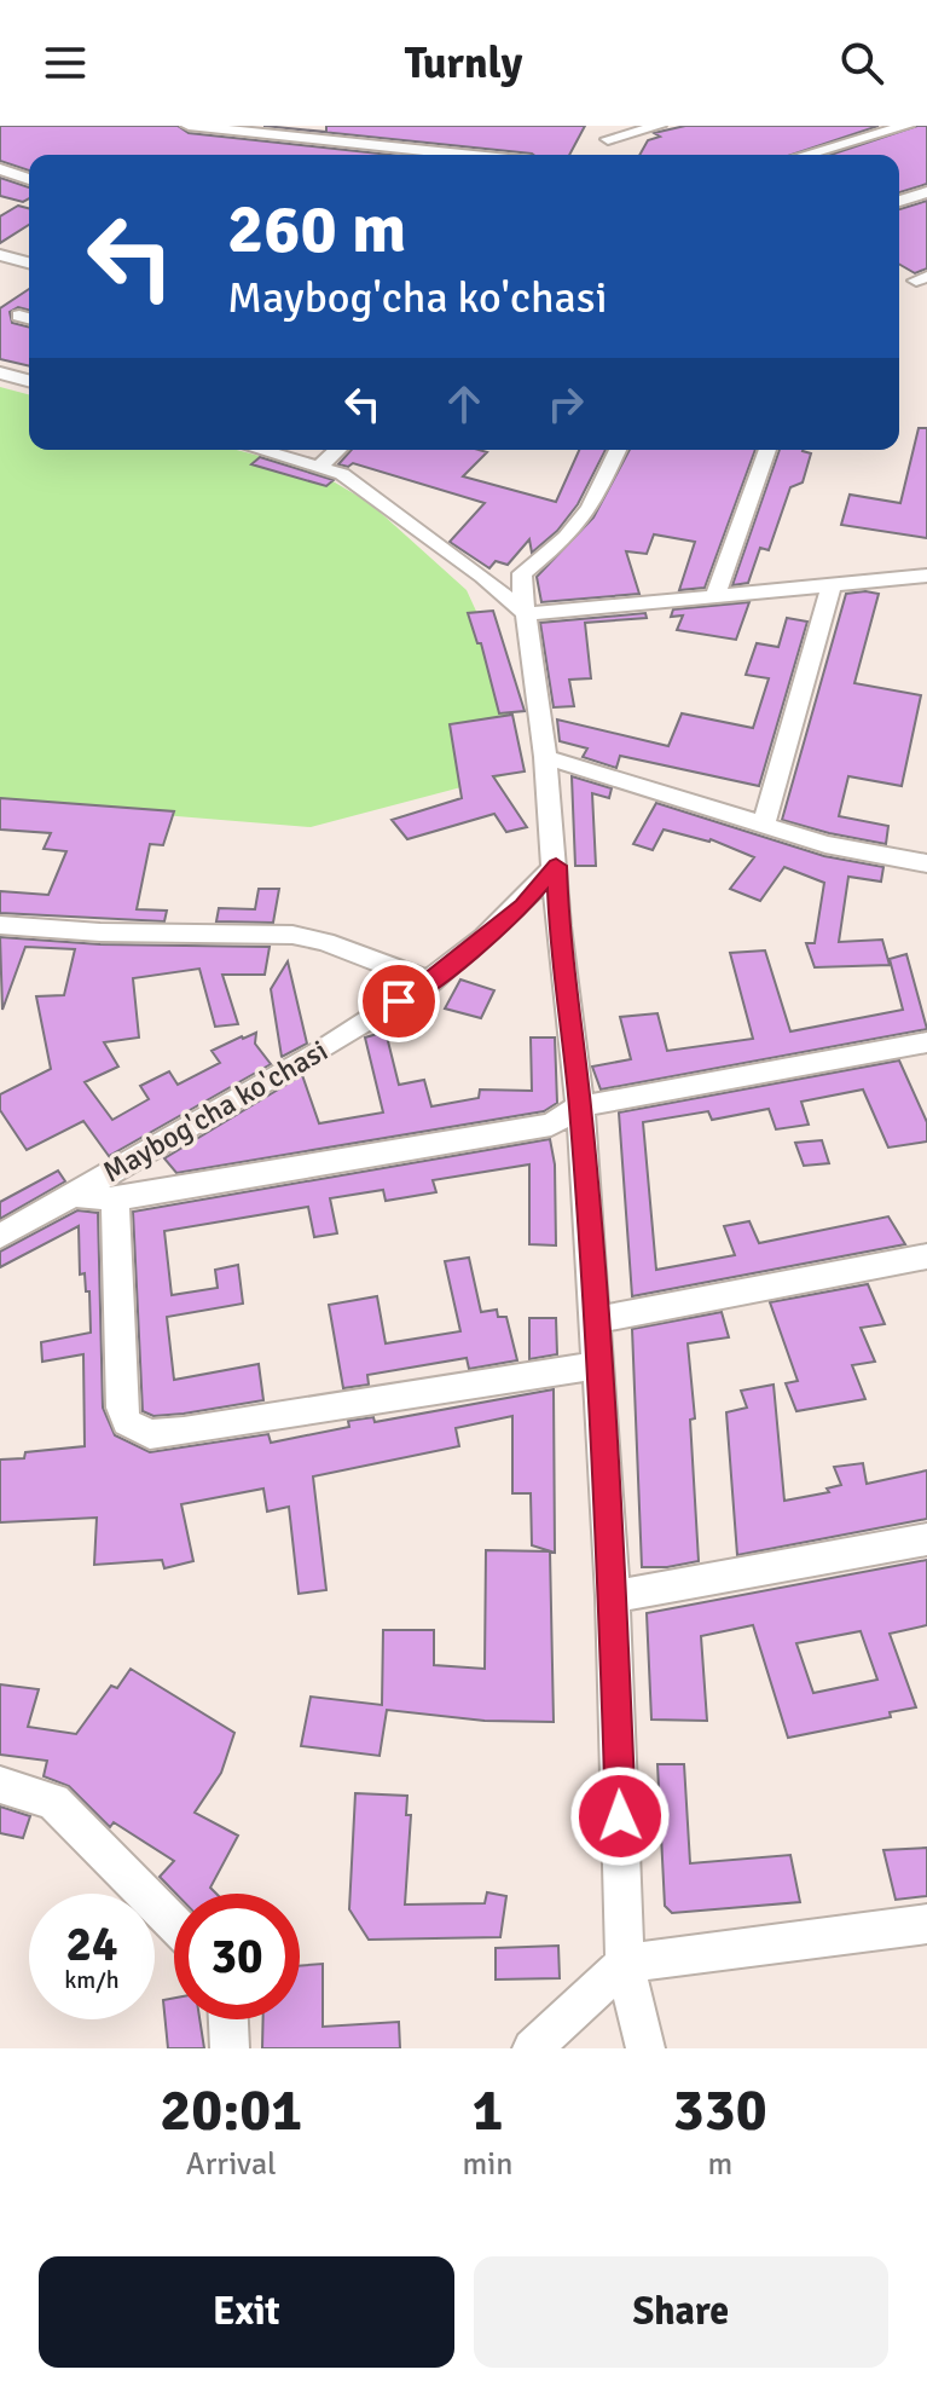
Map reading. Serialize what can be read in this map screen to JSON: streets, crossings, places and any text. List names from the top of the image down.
{
  "streets": {
    "street": ["Maybog'cha ko'chasi"]
  },
  "page": {
    "header": "Turnly",
    "turn": ["260 m", "Maybog'cha ko'chasi"],
    "speed": "24 km/h",
    "limit": "30",
    "eta": [
      "20:01",
      "Arrival",
      "1",
      "min",
      "330",
      "m"
    ],
    "buttons": ["Exit", "Share"]
  }
}
